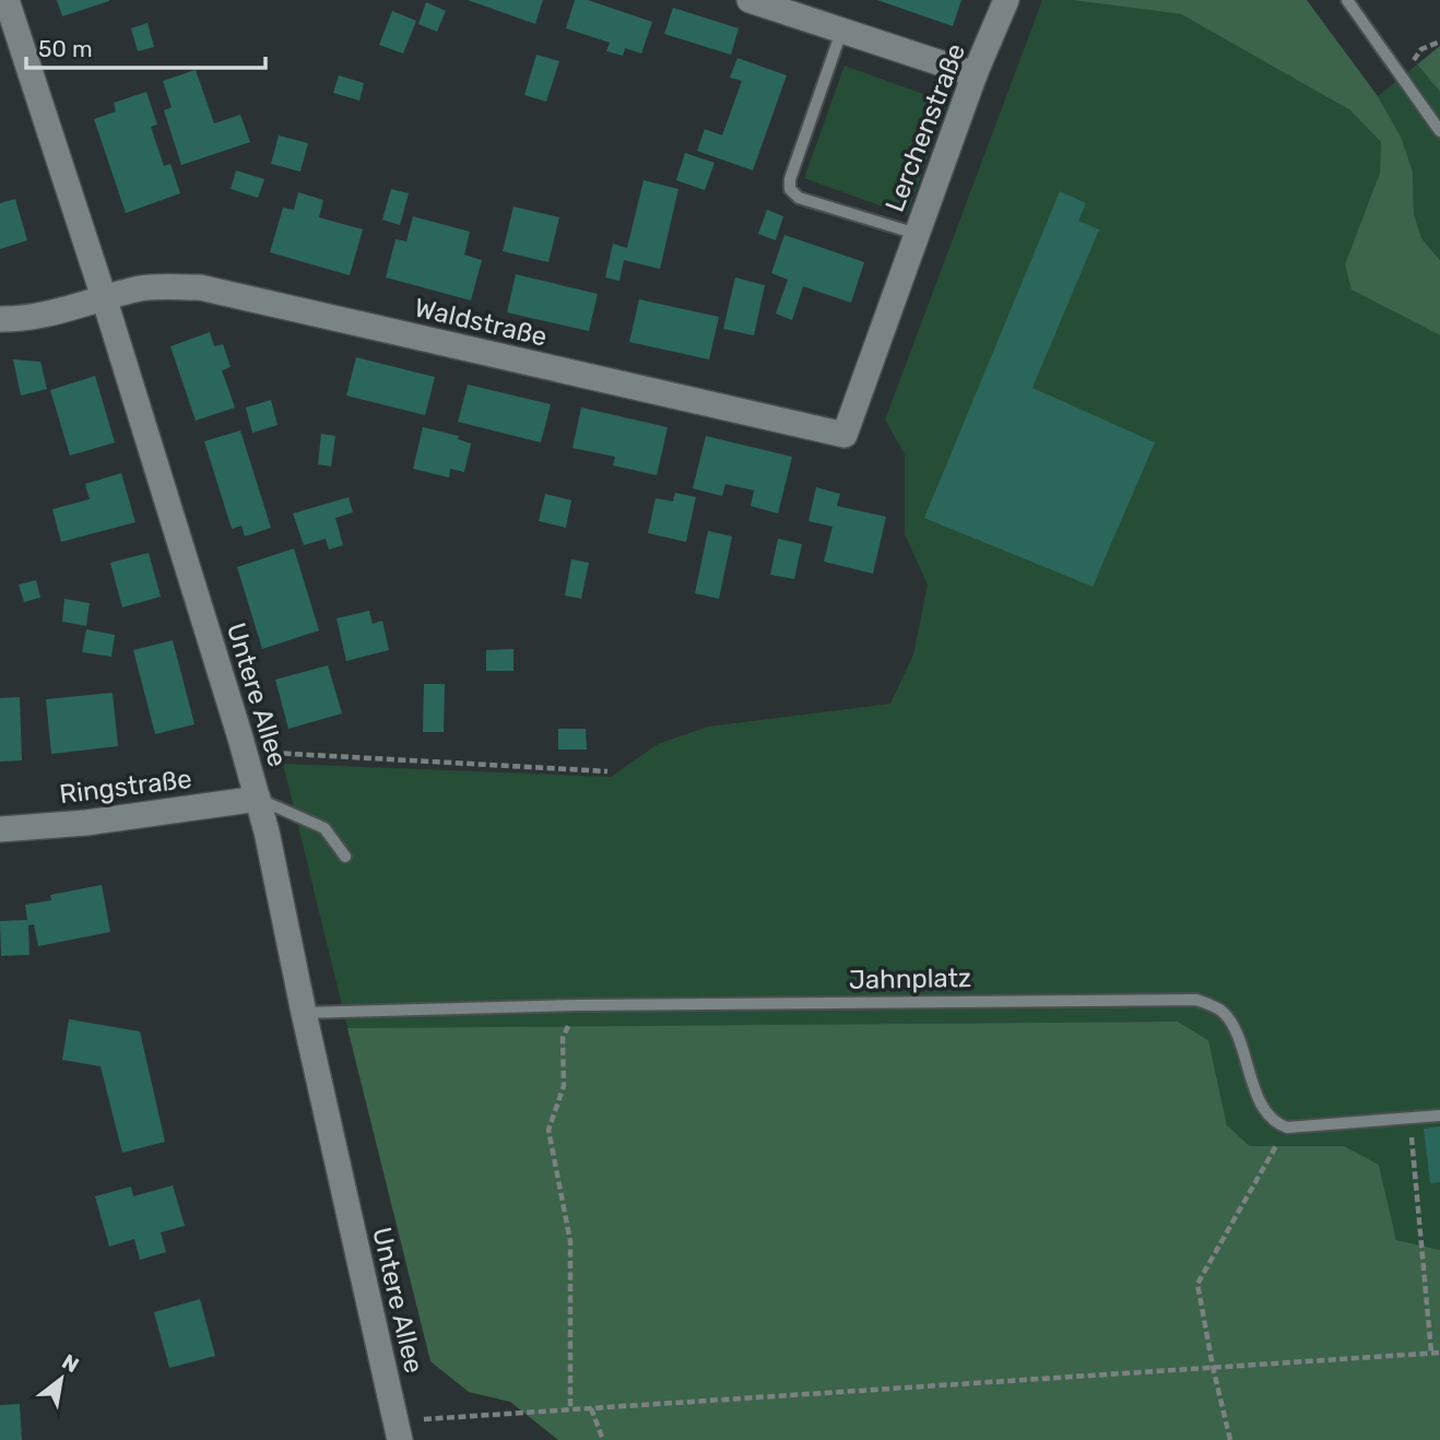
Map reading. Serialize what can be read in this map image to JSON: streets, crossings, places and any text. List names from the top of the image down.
{
  "streets": {
    "street": [
      "Lerchenstraße",
      "Waldstraße",
      "Untere Allee",
      "Ringstraße"
    ],
    "lane": ["Jahnplatz"]
  },
  "crossings": [
    ["Lerchenstraße", "Waldstraße"],
    ["Waldstraße", "Untere Allee"],
    ["Untere Allee", "Ringstraße"],
    ["Untere Allee", "Jahnplatz"]
  ],
  "scale_bar": "50 m",
  "north": "top right"
}
